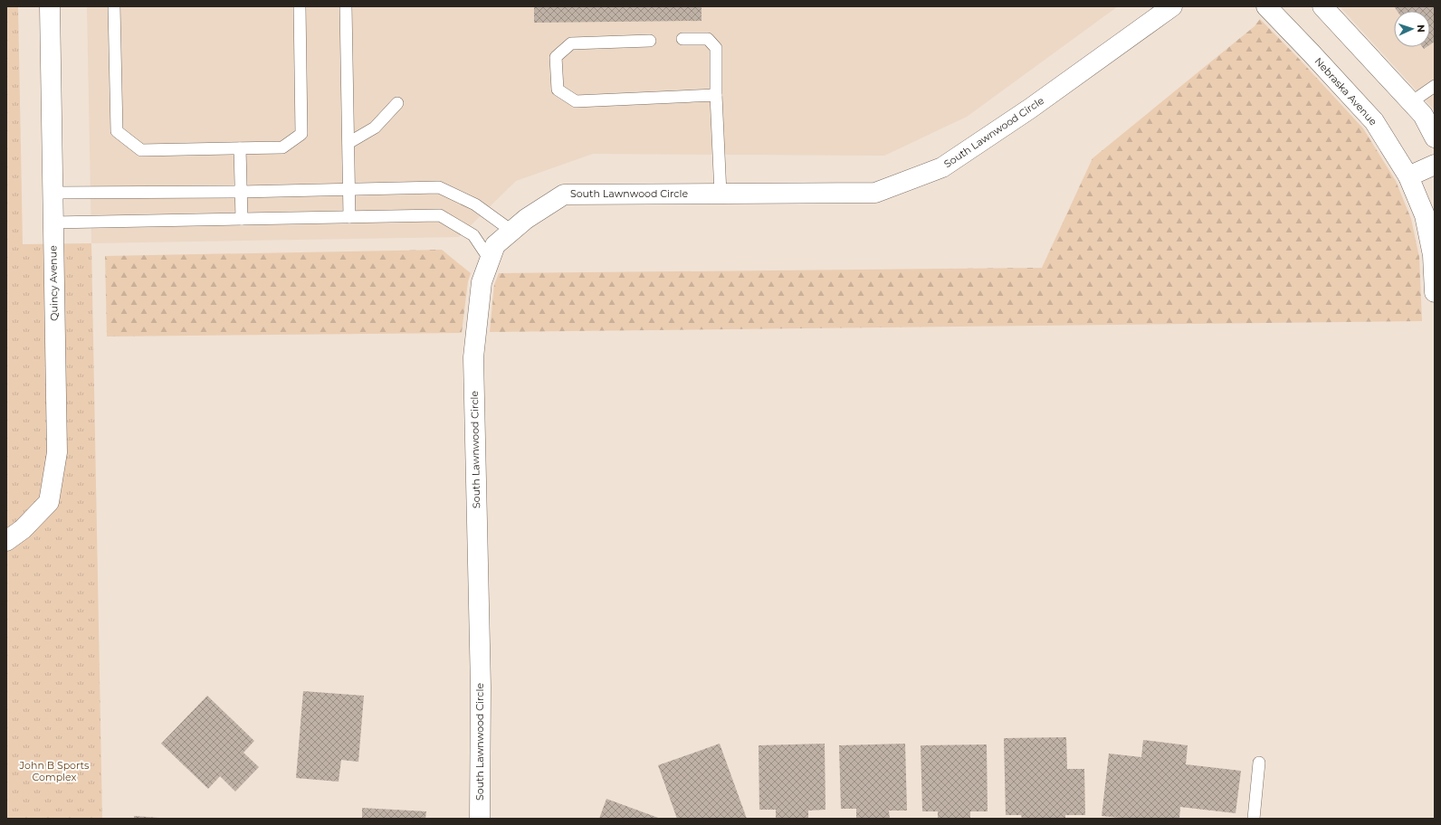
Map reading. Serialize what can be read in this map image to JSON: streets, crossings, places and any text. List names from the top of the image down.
{
  "streets": {
    "street": ["Nebraska Avenue", "South Lawnwood Circle", "Quincy Avenue"]
  },
  "parks": ["John B Sports Complex"],
  "north": "right"
}
